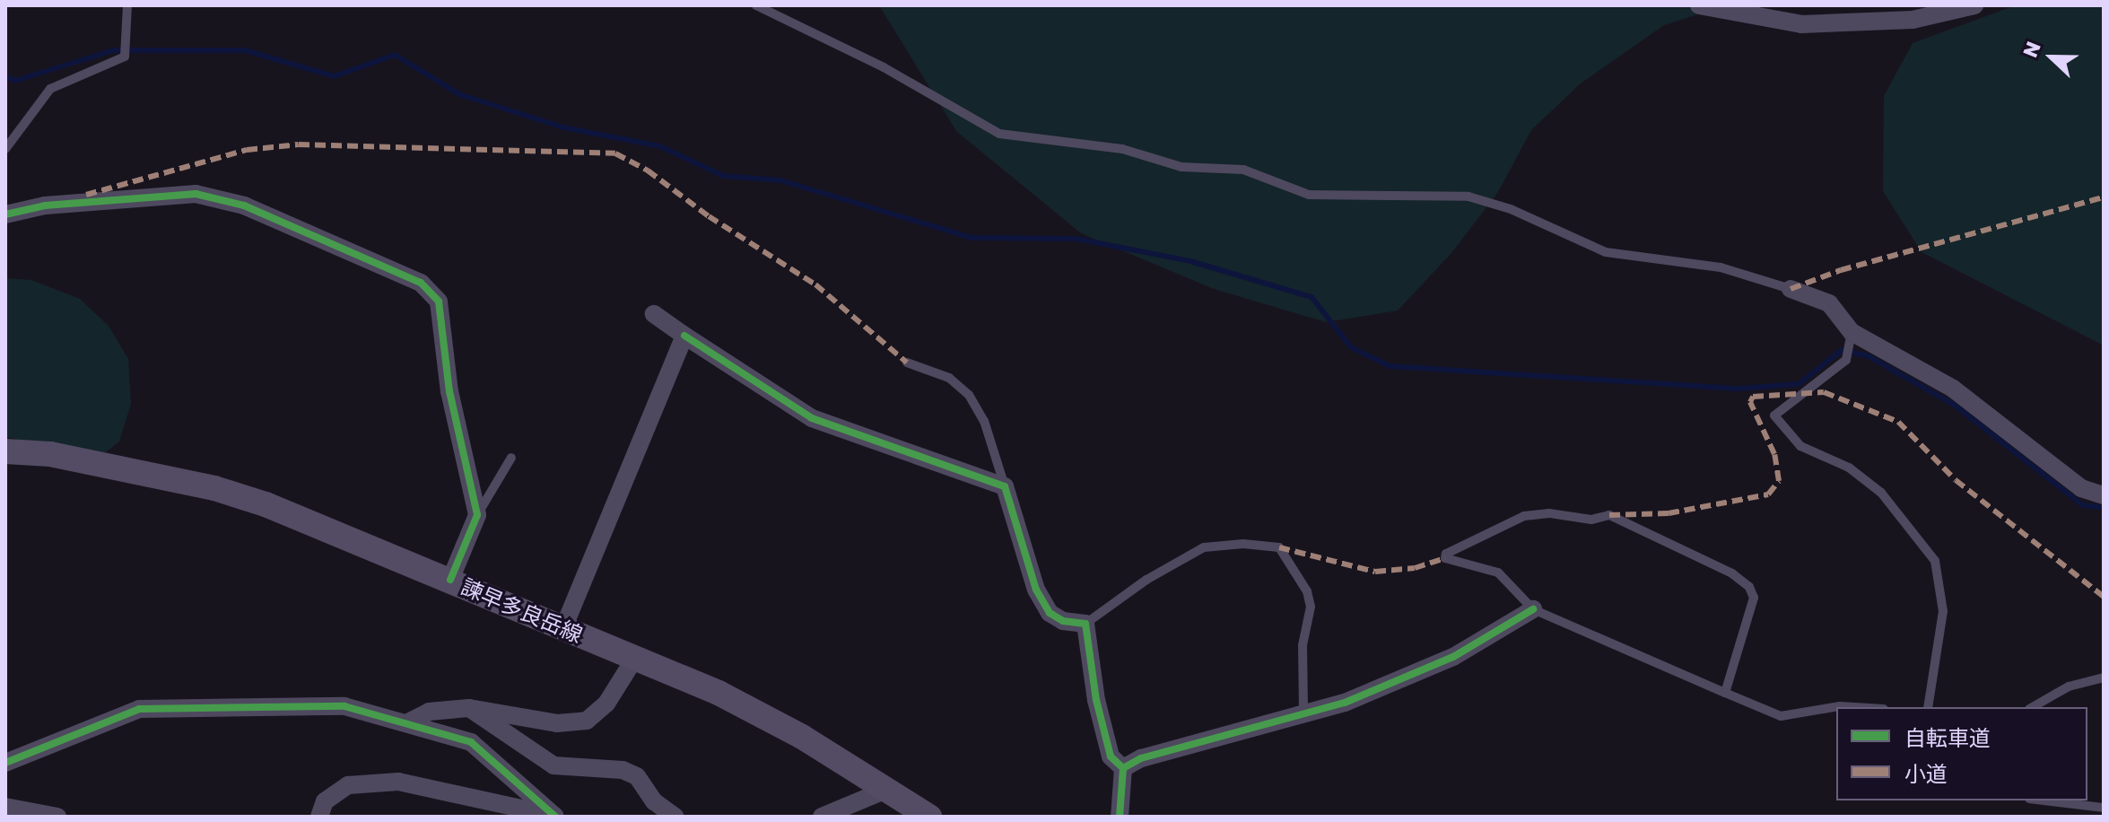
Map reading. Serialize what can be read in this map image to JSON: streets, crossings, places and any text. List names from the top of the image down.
{
  "streets": {
    "main road": ["諫早多良岳線"]
  },
  "legend": ["自転車道", "小道"],
  "north": "left"
}
